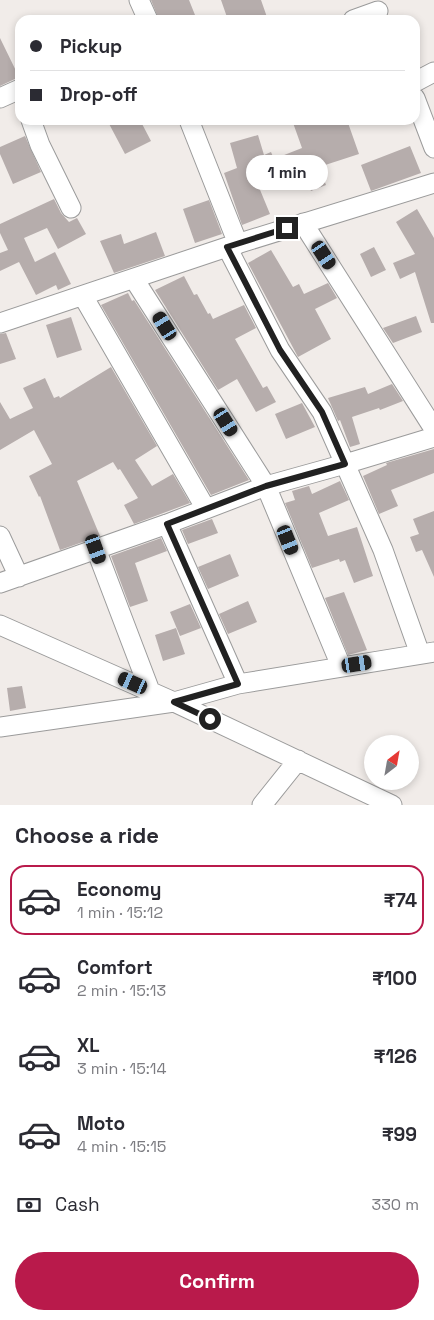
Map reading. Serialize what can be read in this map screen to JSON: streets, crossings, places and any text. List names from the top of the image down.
{
  "north": "top right",
  "page": {
    "banner": ["Pickup", "Drop-off"],
    "bubble": "1 min",
    "heading": "Choose a ride",
    "list": [
      {
        "name": "Economy",
        "note": "1 min · 15:12",
        "value": "₹74"
      },
      {
        "name": "Comfort",
        "note": "2 min · 15:13",
        "value": "₹100"
      },
      {
        "name": "XL",
        "note": "3 min · 15:14",
        "value": "₹126"
      },
      {
        "name": "Moto",
        "note": "4 min · 15:15",
        "value": "₹99"
      }
    ],
    "pay": ["Cash", "330 m"],
    "buttons": "Confirm"
  }
}
